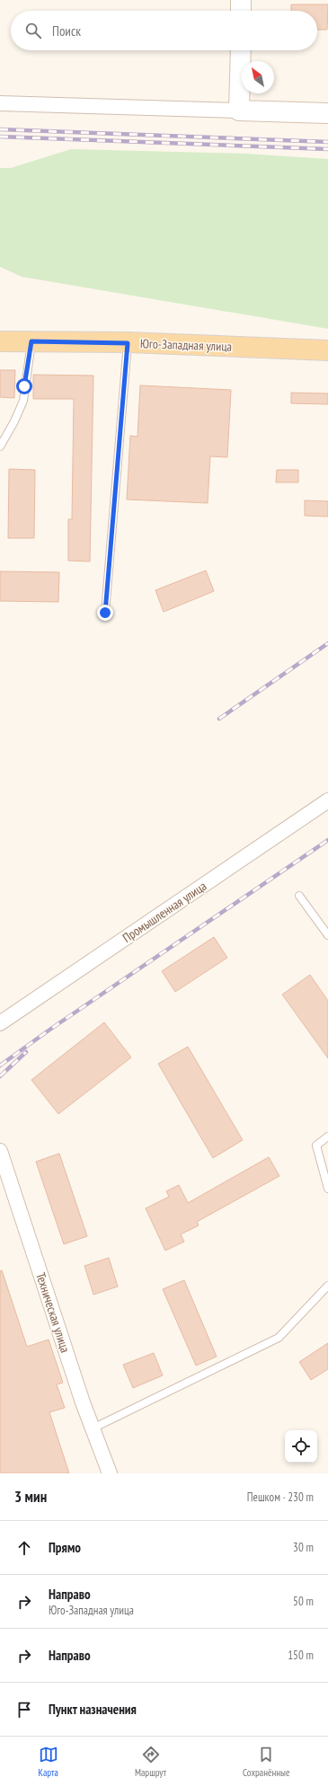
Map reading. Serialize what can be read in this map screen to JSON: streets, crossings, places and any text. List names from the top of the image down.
{
  "streets": {
    "main road": ["Юго-Западная улица"],
    "street": ["Промышленная улица", "Техническая улица"]
  },
  "north": "top left",
  "page": {
    "search": "Поиск",
    "heading": ["3 мин", "Пешком · 230 m"],
    "list": [
      ["Прямо", "30 m"],
      ["Направо", "Юго-Западная улица", "50 m"],
      ["Направо", "150 m"],
      "Пункт назначения"
    ],
    "nav": ["Карта", "Маршрут", "Сохранённые"]
  }
}
